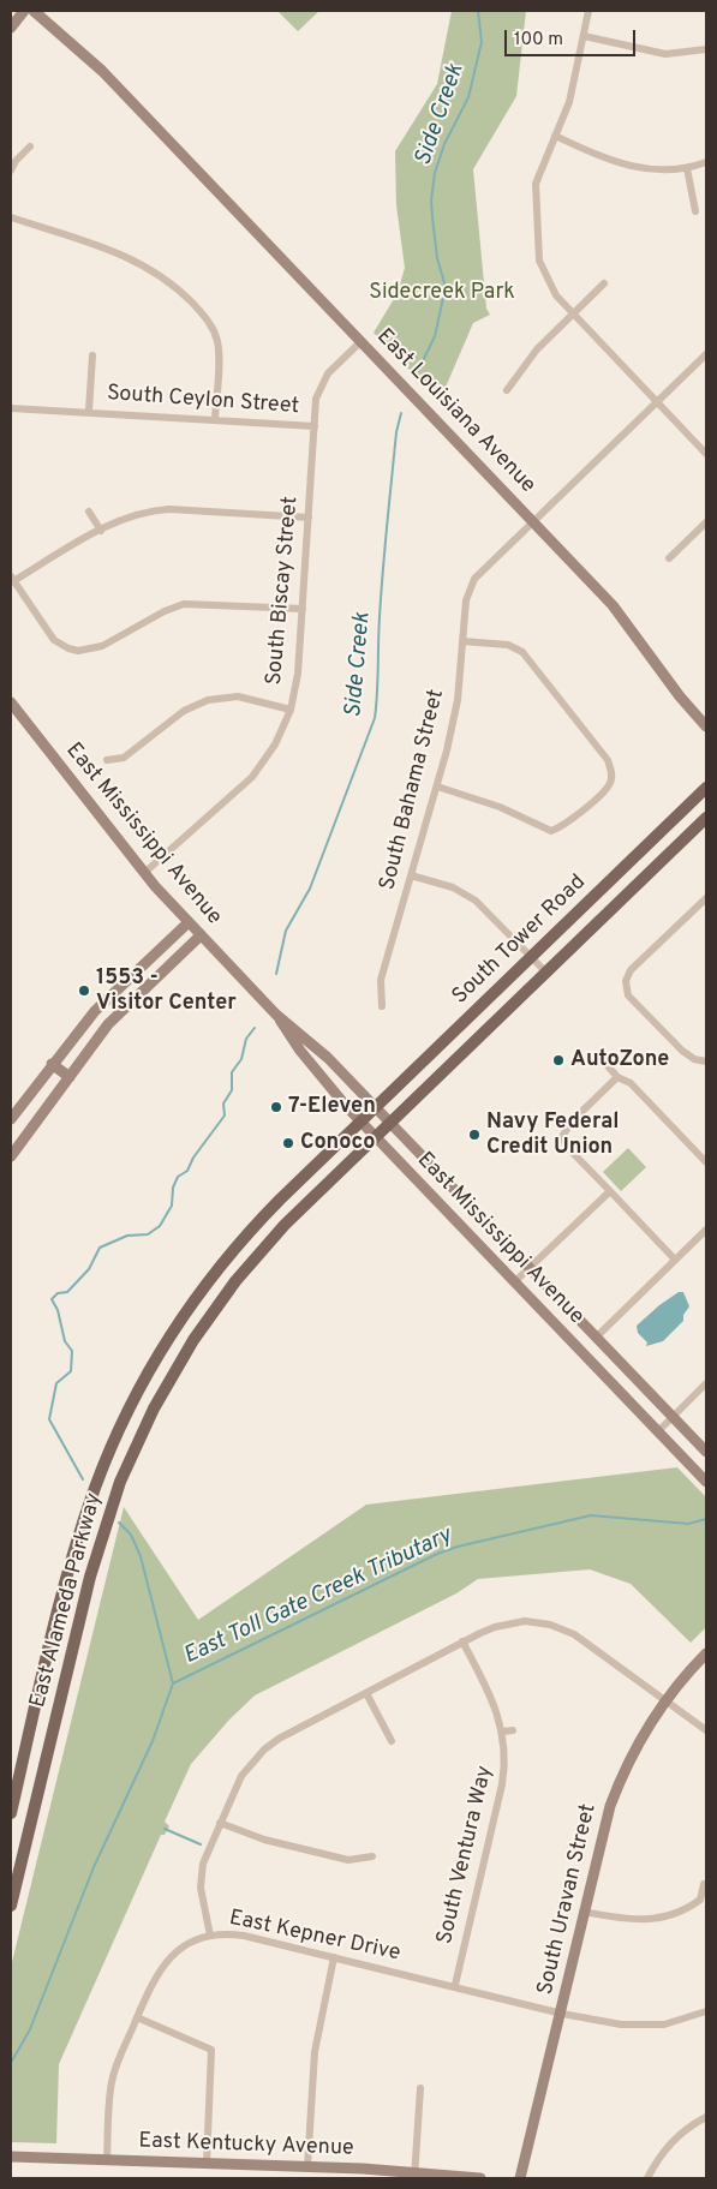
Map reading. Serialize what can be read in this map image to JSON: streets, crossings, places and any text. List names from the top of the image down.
{
  "streets": {
    "main road": ["South Tower Road", "East Alameda Parkway"],
    "street": [
      "South Ceylon Street",
      "East Louisiana Avenue",
      "South Biscay Street",
      "South Bahama Street",
      "East Mississippi Avenue",
      "South Ventura Way",
      "South Uravan Street",
      "East Kepner Drive",
      "East Kentucky Avenue"
    ]
  },
  "crossings": [
    ["South Ceylon Street", "South Biscay Street"],
    ["East Louisiana Avenue", "South Biscay Street"],
    ["East Louisiana Avenue", "South Bahama Street"],
    ["South Biscay Street", "East Mississippi Avenue"],
    ["East Mississippi Avenue", "South Tower Road"],
    ["East Mississippi Avenue", "East Alameda Parkway"],
    ["South Tower Road", "East Alameda Parkway"],
    ["South Ventura Way", "East Kepner Drive"],
    ["South Uravan Street", "East Kepner Drive"],
    ["East Kepner Drive", "East Kentucky Avenue"]
  ],
  "water": ["Side Creek", "East Toll Gate Creek Tributary"],
  "parks": ["Sidecreek Park"],
  "places": [
    "1553 - Visitor Center",
    "AutoZone",
    "7-Eleven",
    "Navy Federal Credit Union",
    "Conoco"
  ],
  "scale_bar": "100 m"
}
